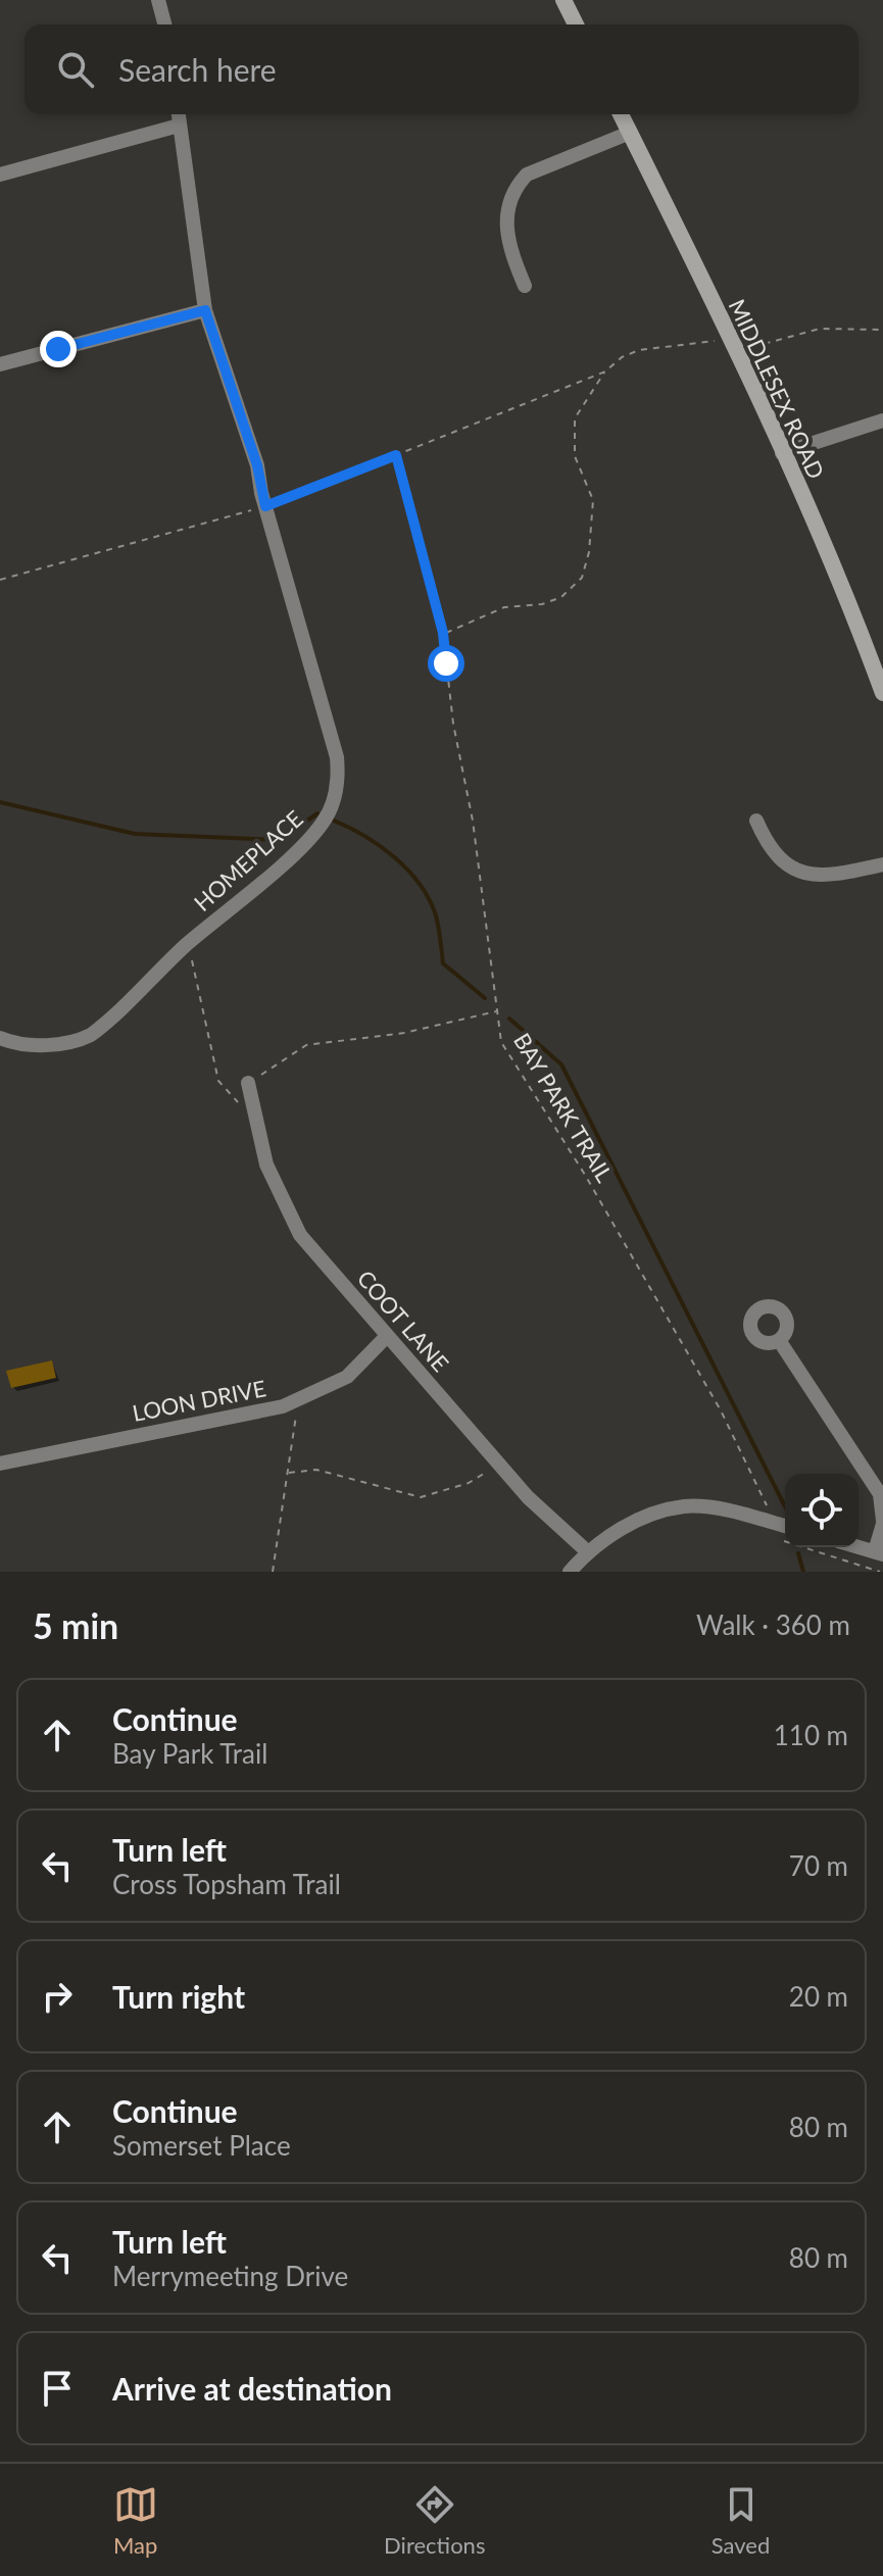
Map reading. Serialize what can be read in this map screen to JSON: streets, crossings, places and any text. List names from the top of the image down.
{
  "streets": {
    "main road": ["MIDDLESEX ROAD"],
    "street": ["HOMEPLACE", "COOT LANE", "LOON DRIVE"],
    "path": ["BAY PARK TRAIL"]
  },
  "crossings": [
    ["COOT LANE", "LOON DRIVE"]
  ],
  "page": {
    "search": "Search here",
    "heading": ["5 min", "Walk · 360 m"],
    "list": [
      ["Continue", "Bay Park Trail", "110 m"],
      ["Turn left", "Cross Topsham Trail", "70 m"],
      ["Turn right", "20 m"],
      ["Continue", "Somerset Place", "80 m"],
      ["Turn left", "Merrymeeting Drive", "80 m"],
      "Arrive at destination"
    ],
    "nav": ["Map", "Directions", "Saved"]
  }
}
